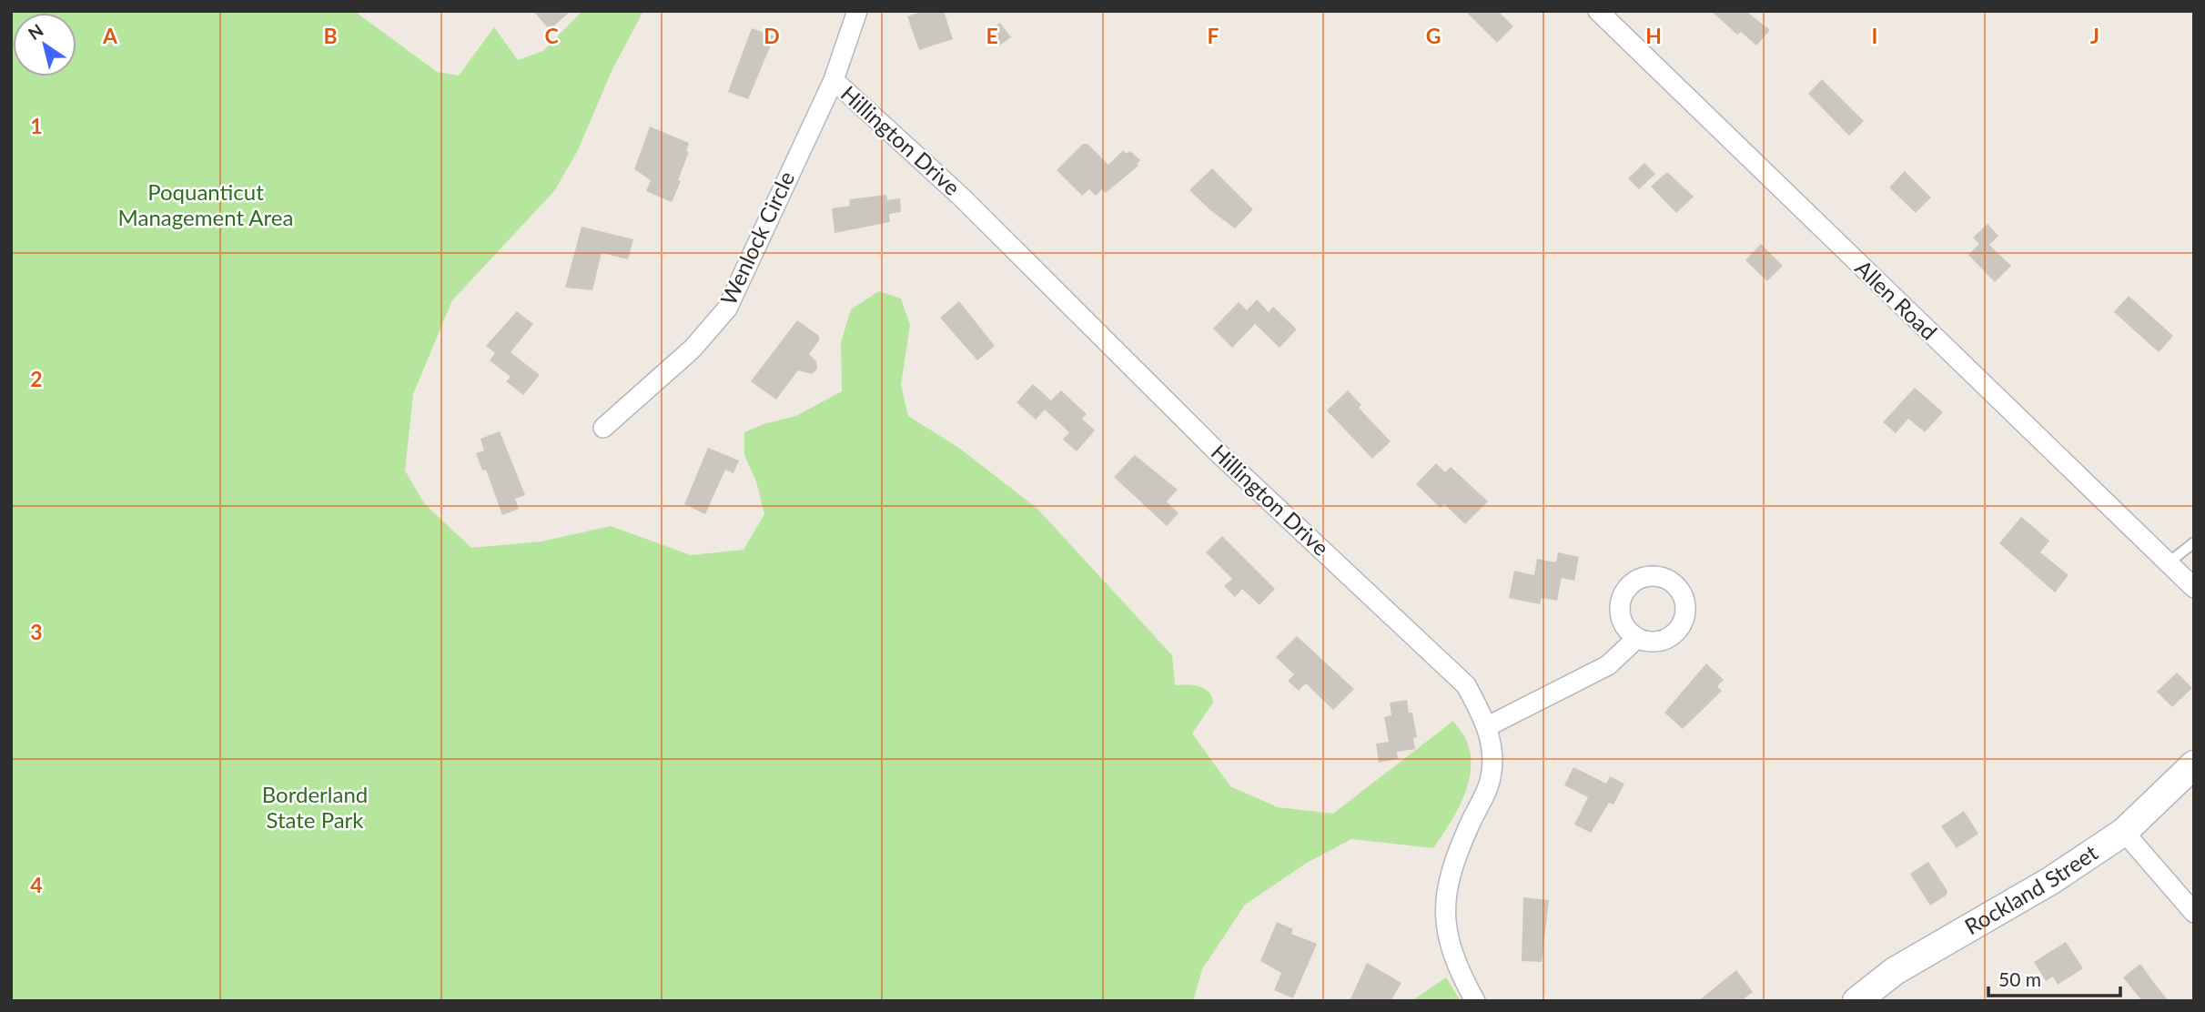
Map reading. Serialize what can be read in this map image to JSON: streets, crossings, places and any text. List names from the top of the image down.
{
  "streets": {
    "street": [
      "Hillington Drive",
      "Wenlock Circle",
      "Allen Road",
      "Rockland Street"
    ]
  },
  "crossings": [
    ["Hillington Drive", "Wenlock Circle"]
  ],
  "parks": ["Poquanticut Management Area", "Borderland State Park"],
  "scale_bar": "50 m",
  "north": "top left",
  "grid": {
    "columns": [
      "A",
      "B",
      "C",
      "D",
      "E",
      "F",
      "G",
      "H",
      "I",
      "J"
    ],
    "rows": [
      "1",
      "2",
      "3",
      "4"
    ]
  }
}
